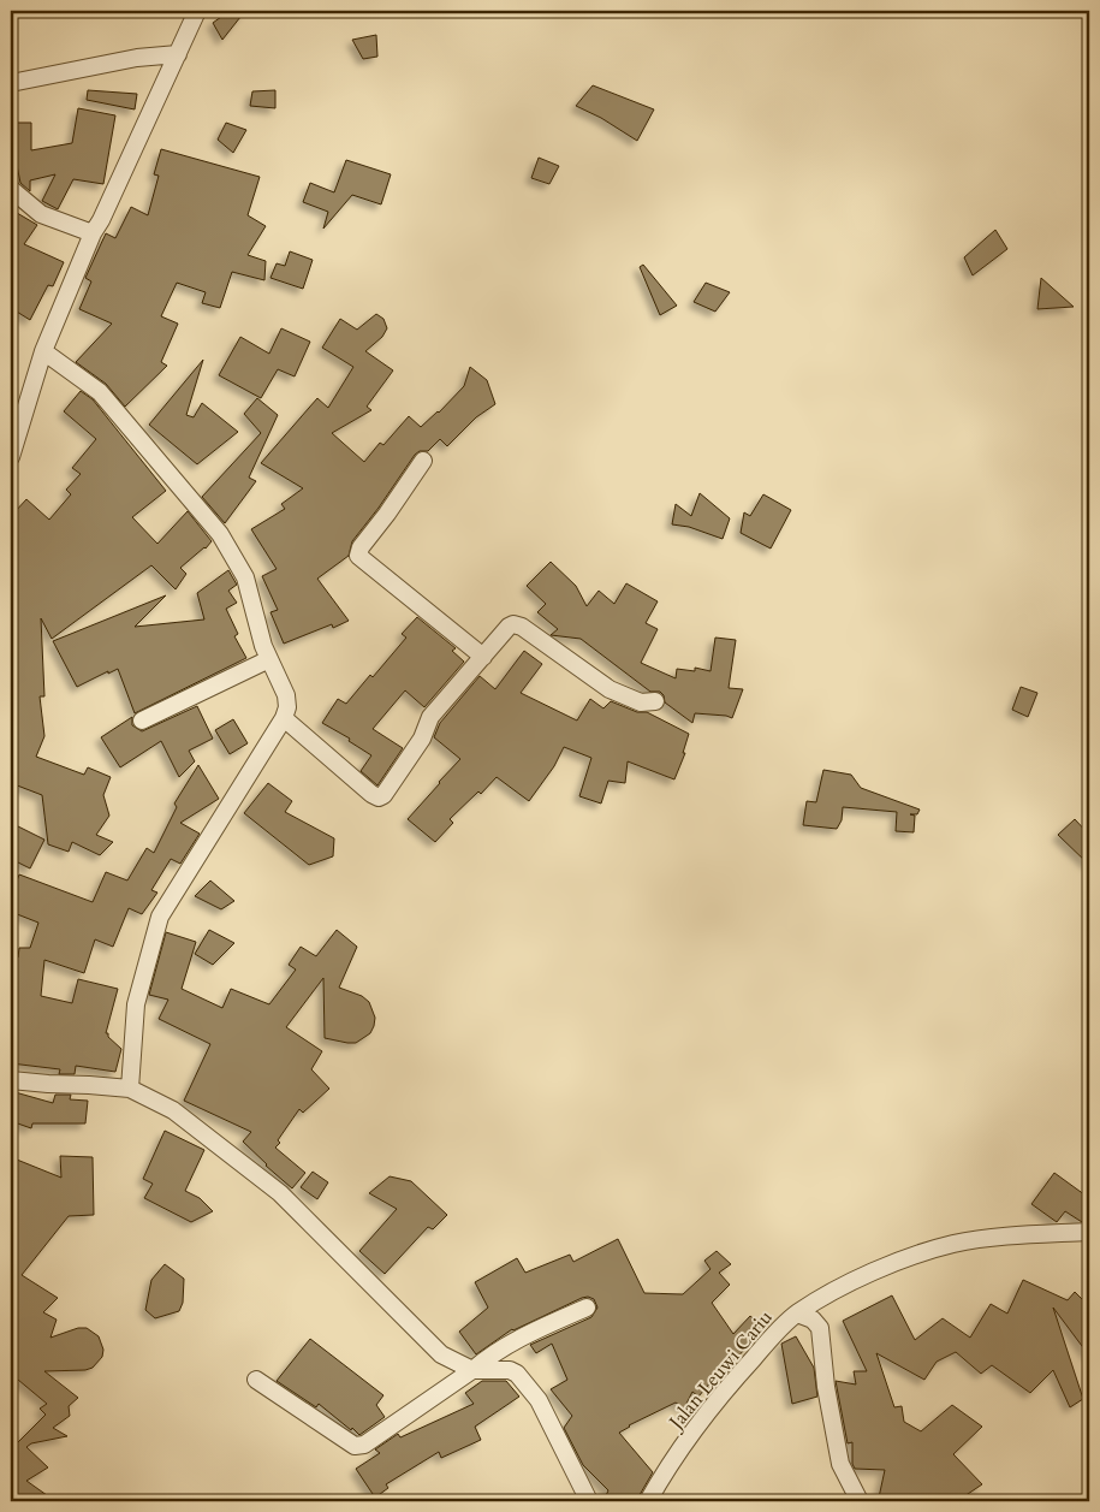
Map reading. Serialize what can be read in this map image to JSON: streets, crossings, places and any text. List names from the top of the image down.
{
  "streets": {
    "street": ["Jalan Leuwi Cariu"]
  }
}
